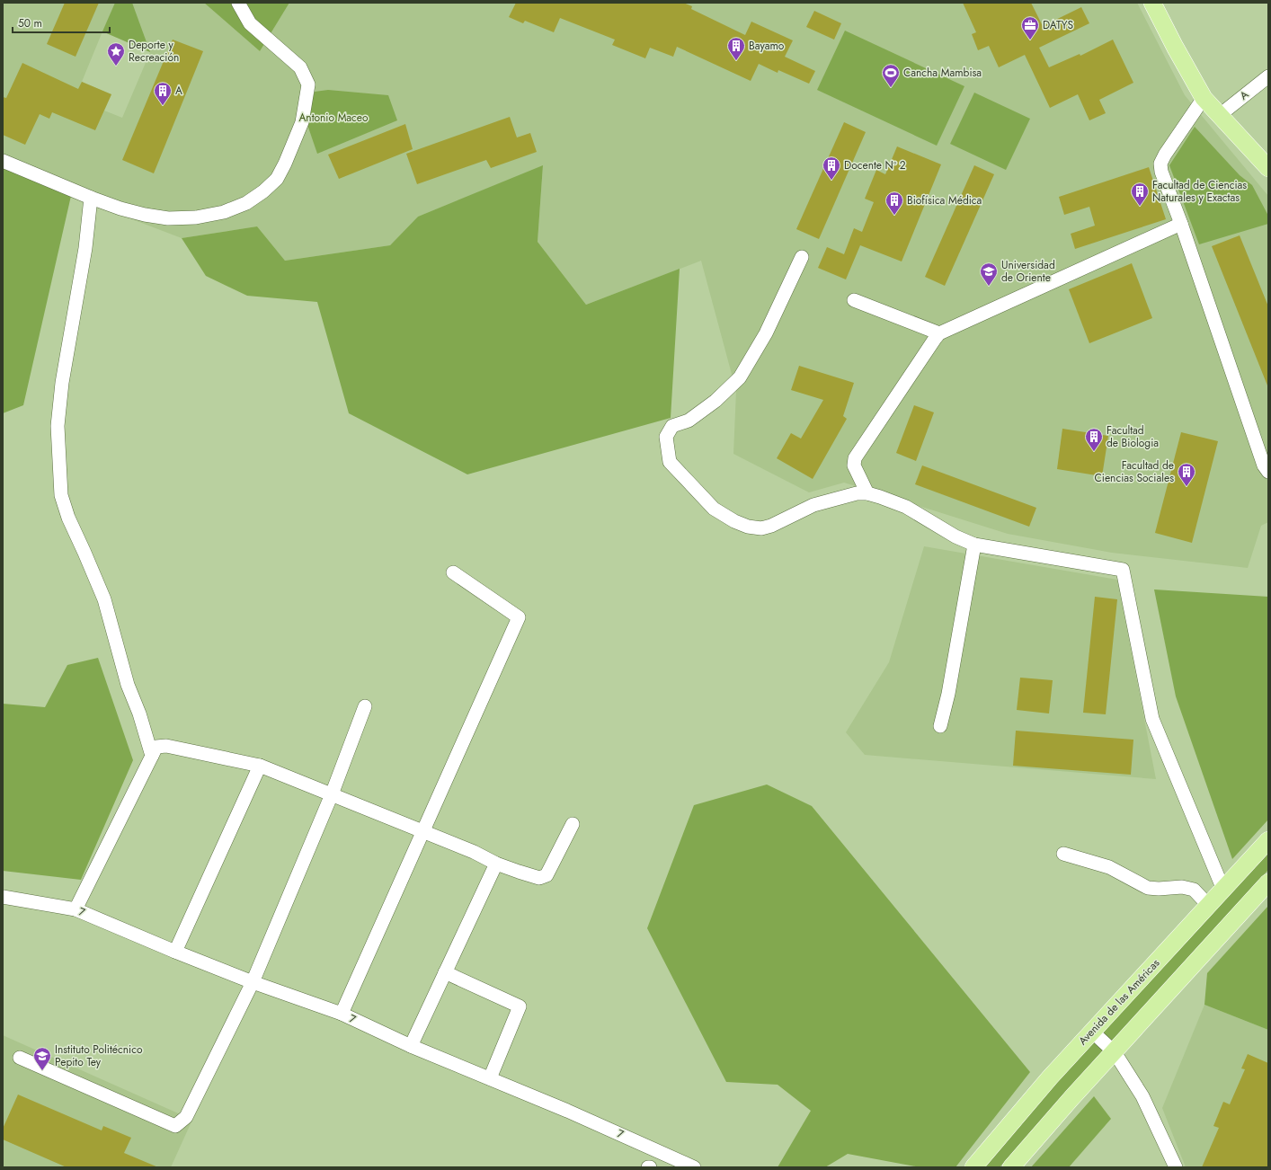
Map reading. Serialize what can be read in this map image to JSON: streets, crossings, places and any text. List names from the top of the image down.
{
  "streets": {
    "main road": ["Avenida de las Américas"],
    "street": ["A", "7"]
  },
  "parks": ["Antonio Maceo"],
  "places": {
    "office": ["DATYS"],
    "building": [
      "Bayamo",
      "A",
      "Docente Nº 2",
      "Facultad de Ciencias Naturales y Exactas",
      "Biofísica Médica",
      "Facultad de Biologia",
      "Facultad de Ciencias Sociales"
    ],
    "place": ["Deporte y Recreación"],
    "sports": ["Cancha Mambisa"],
    "school or university": ["Universidad de Oriente", "Instituto Politécnico Pepito Tey"]
  },
  "scale_bar": "50 m"
}
